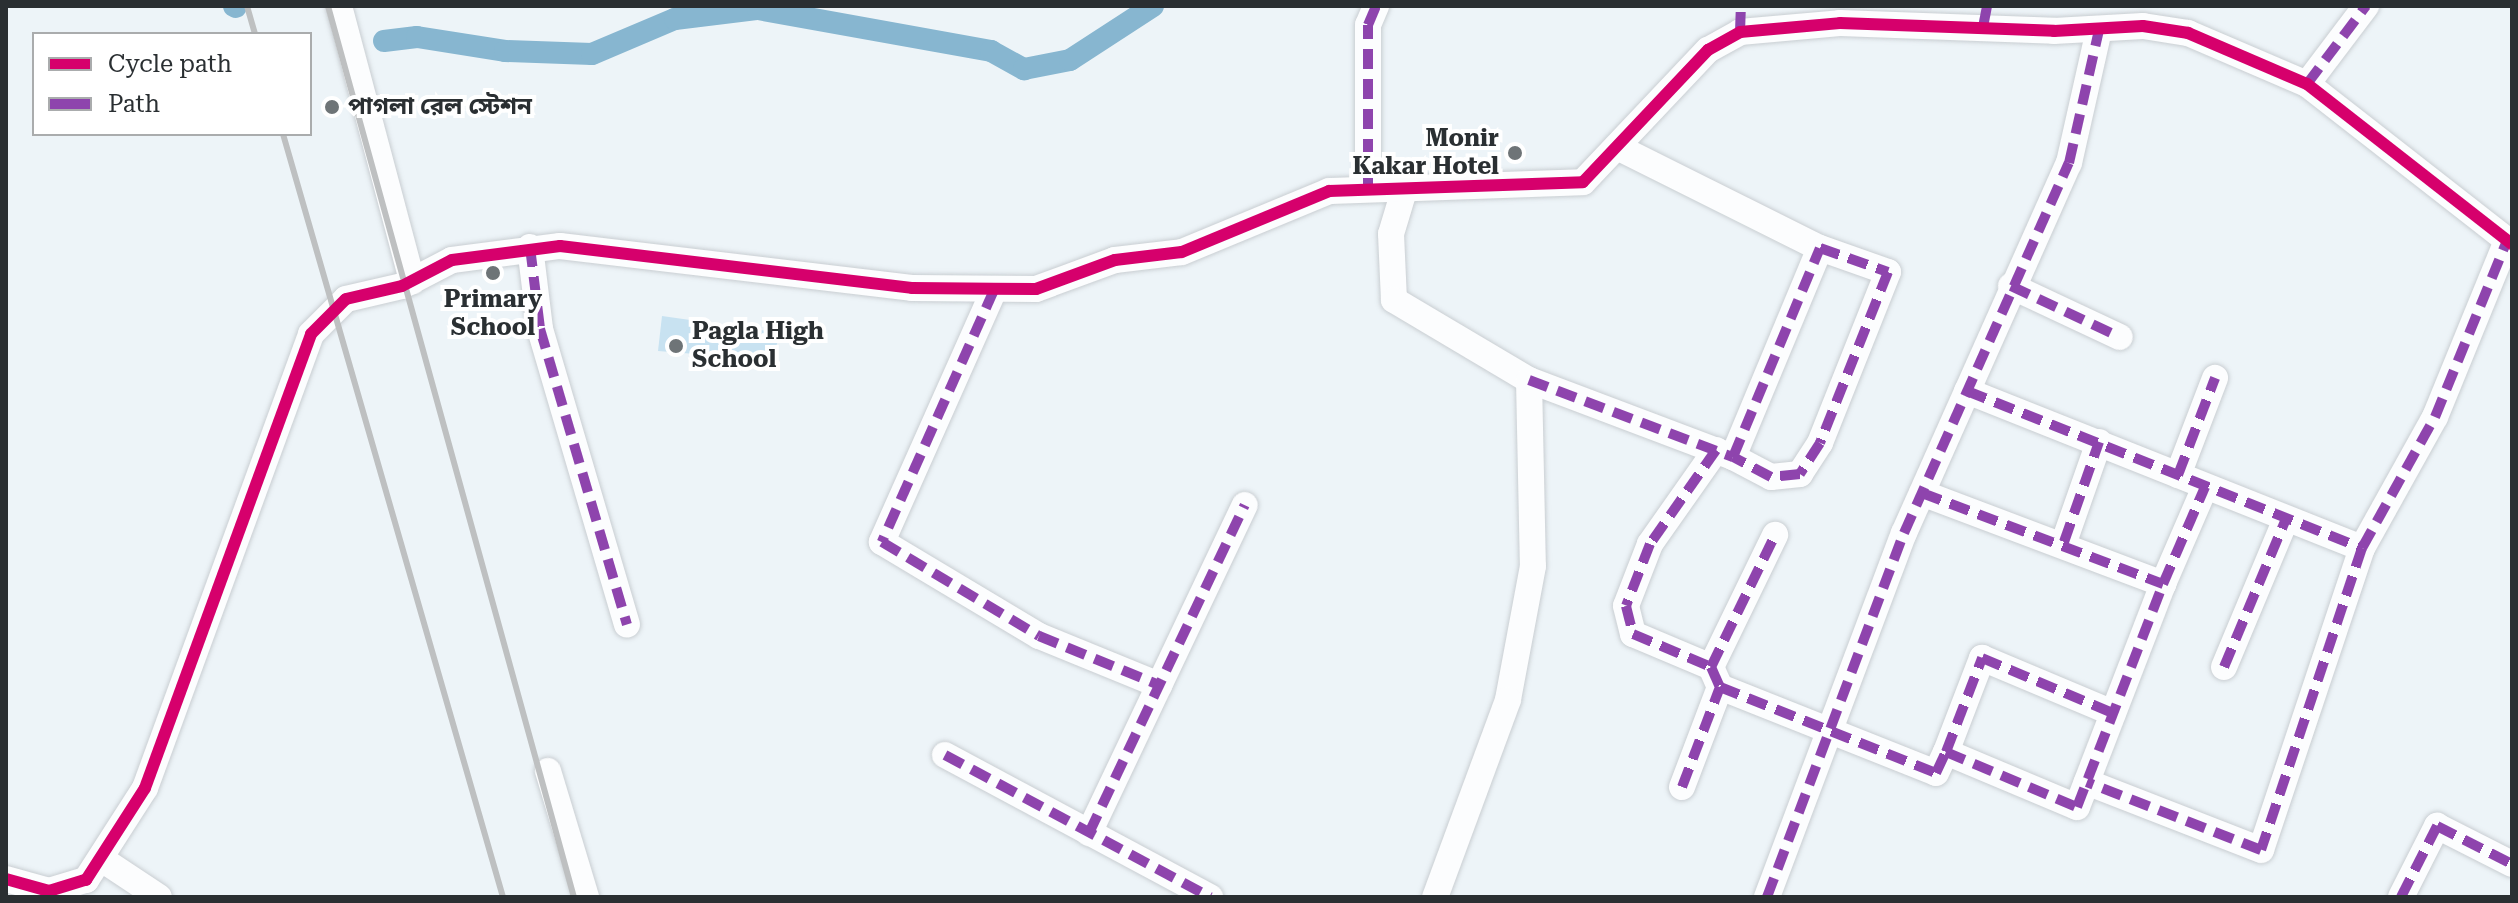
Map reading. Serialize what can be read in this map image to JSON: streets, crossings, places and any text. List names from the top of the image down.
{
  "places": [
    "পাগলা রেল স্টেশন",
    "Monir Kakar Hotel",
    "Primary School",
    "Pagla High School"
  ],
  "legend": ["Cycle path", "Path"]
}
